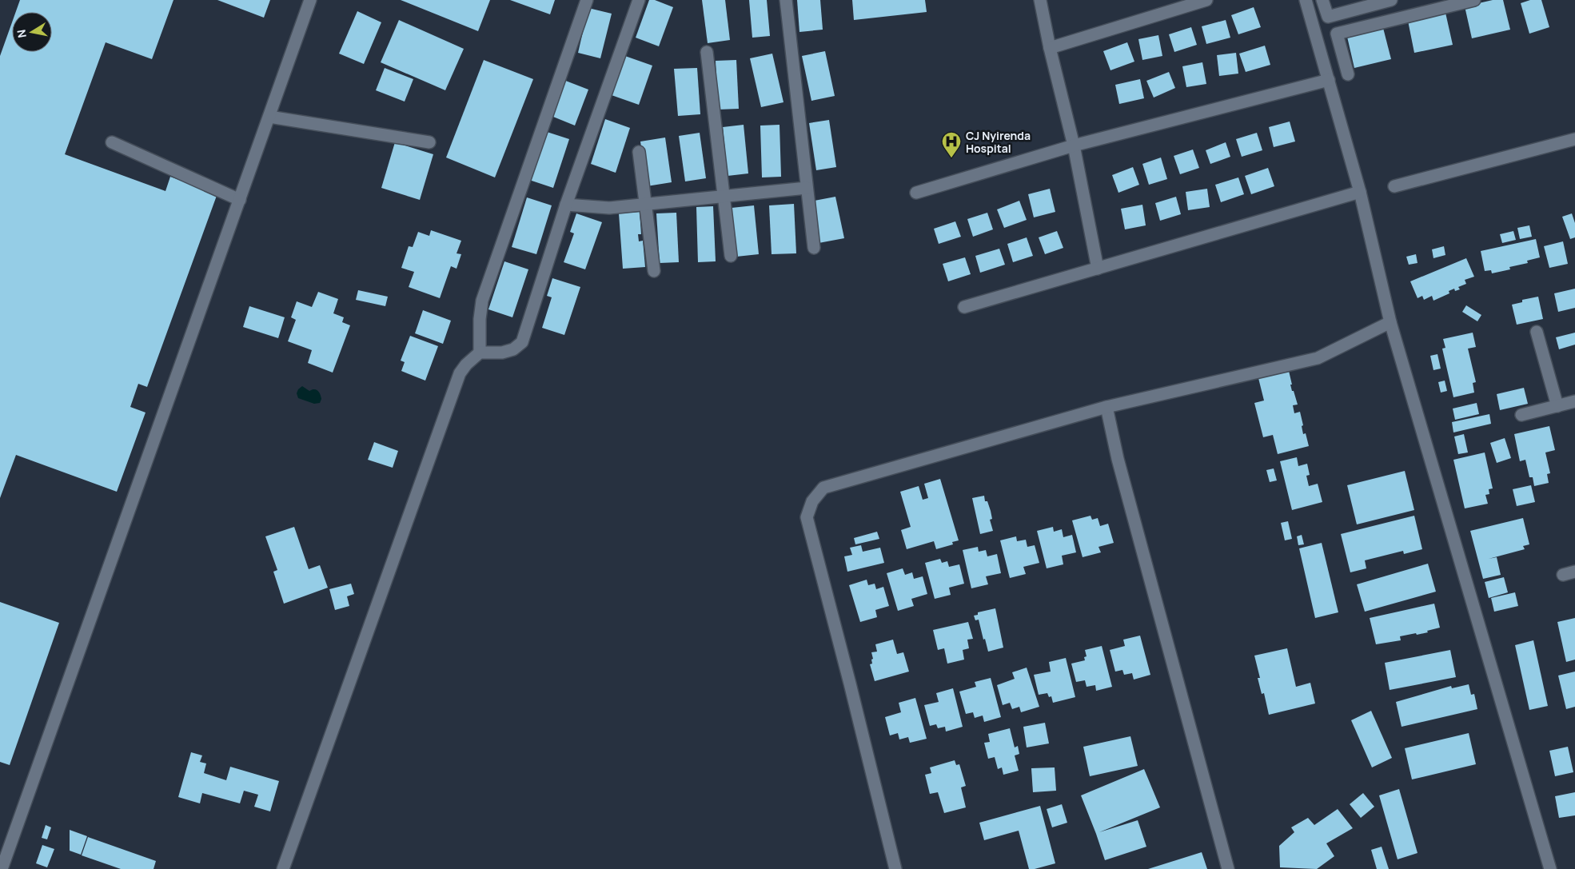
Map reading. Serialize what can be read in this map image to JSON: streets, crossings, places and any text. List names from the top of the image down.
{
  "places": {
    "hospital": ["CJ Nyirenda Hospital"]
  },
  "north": "left"
}
